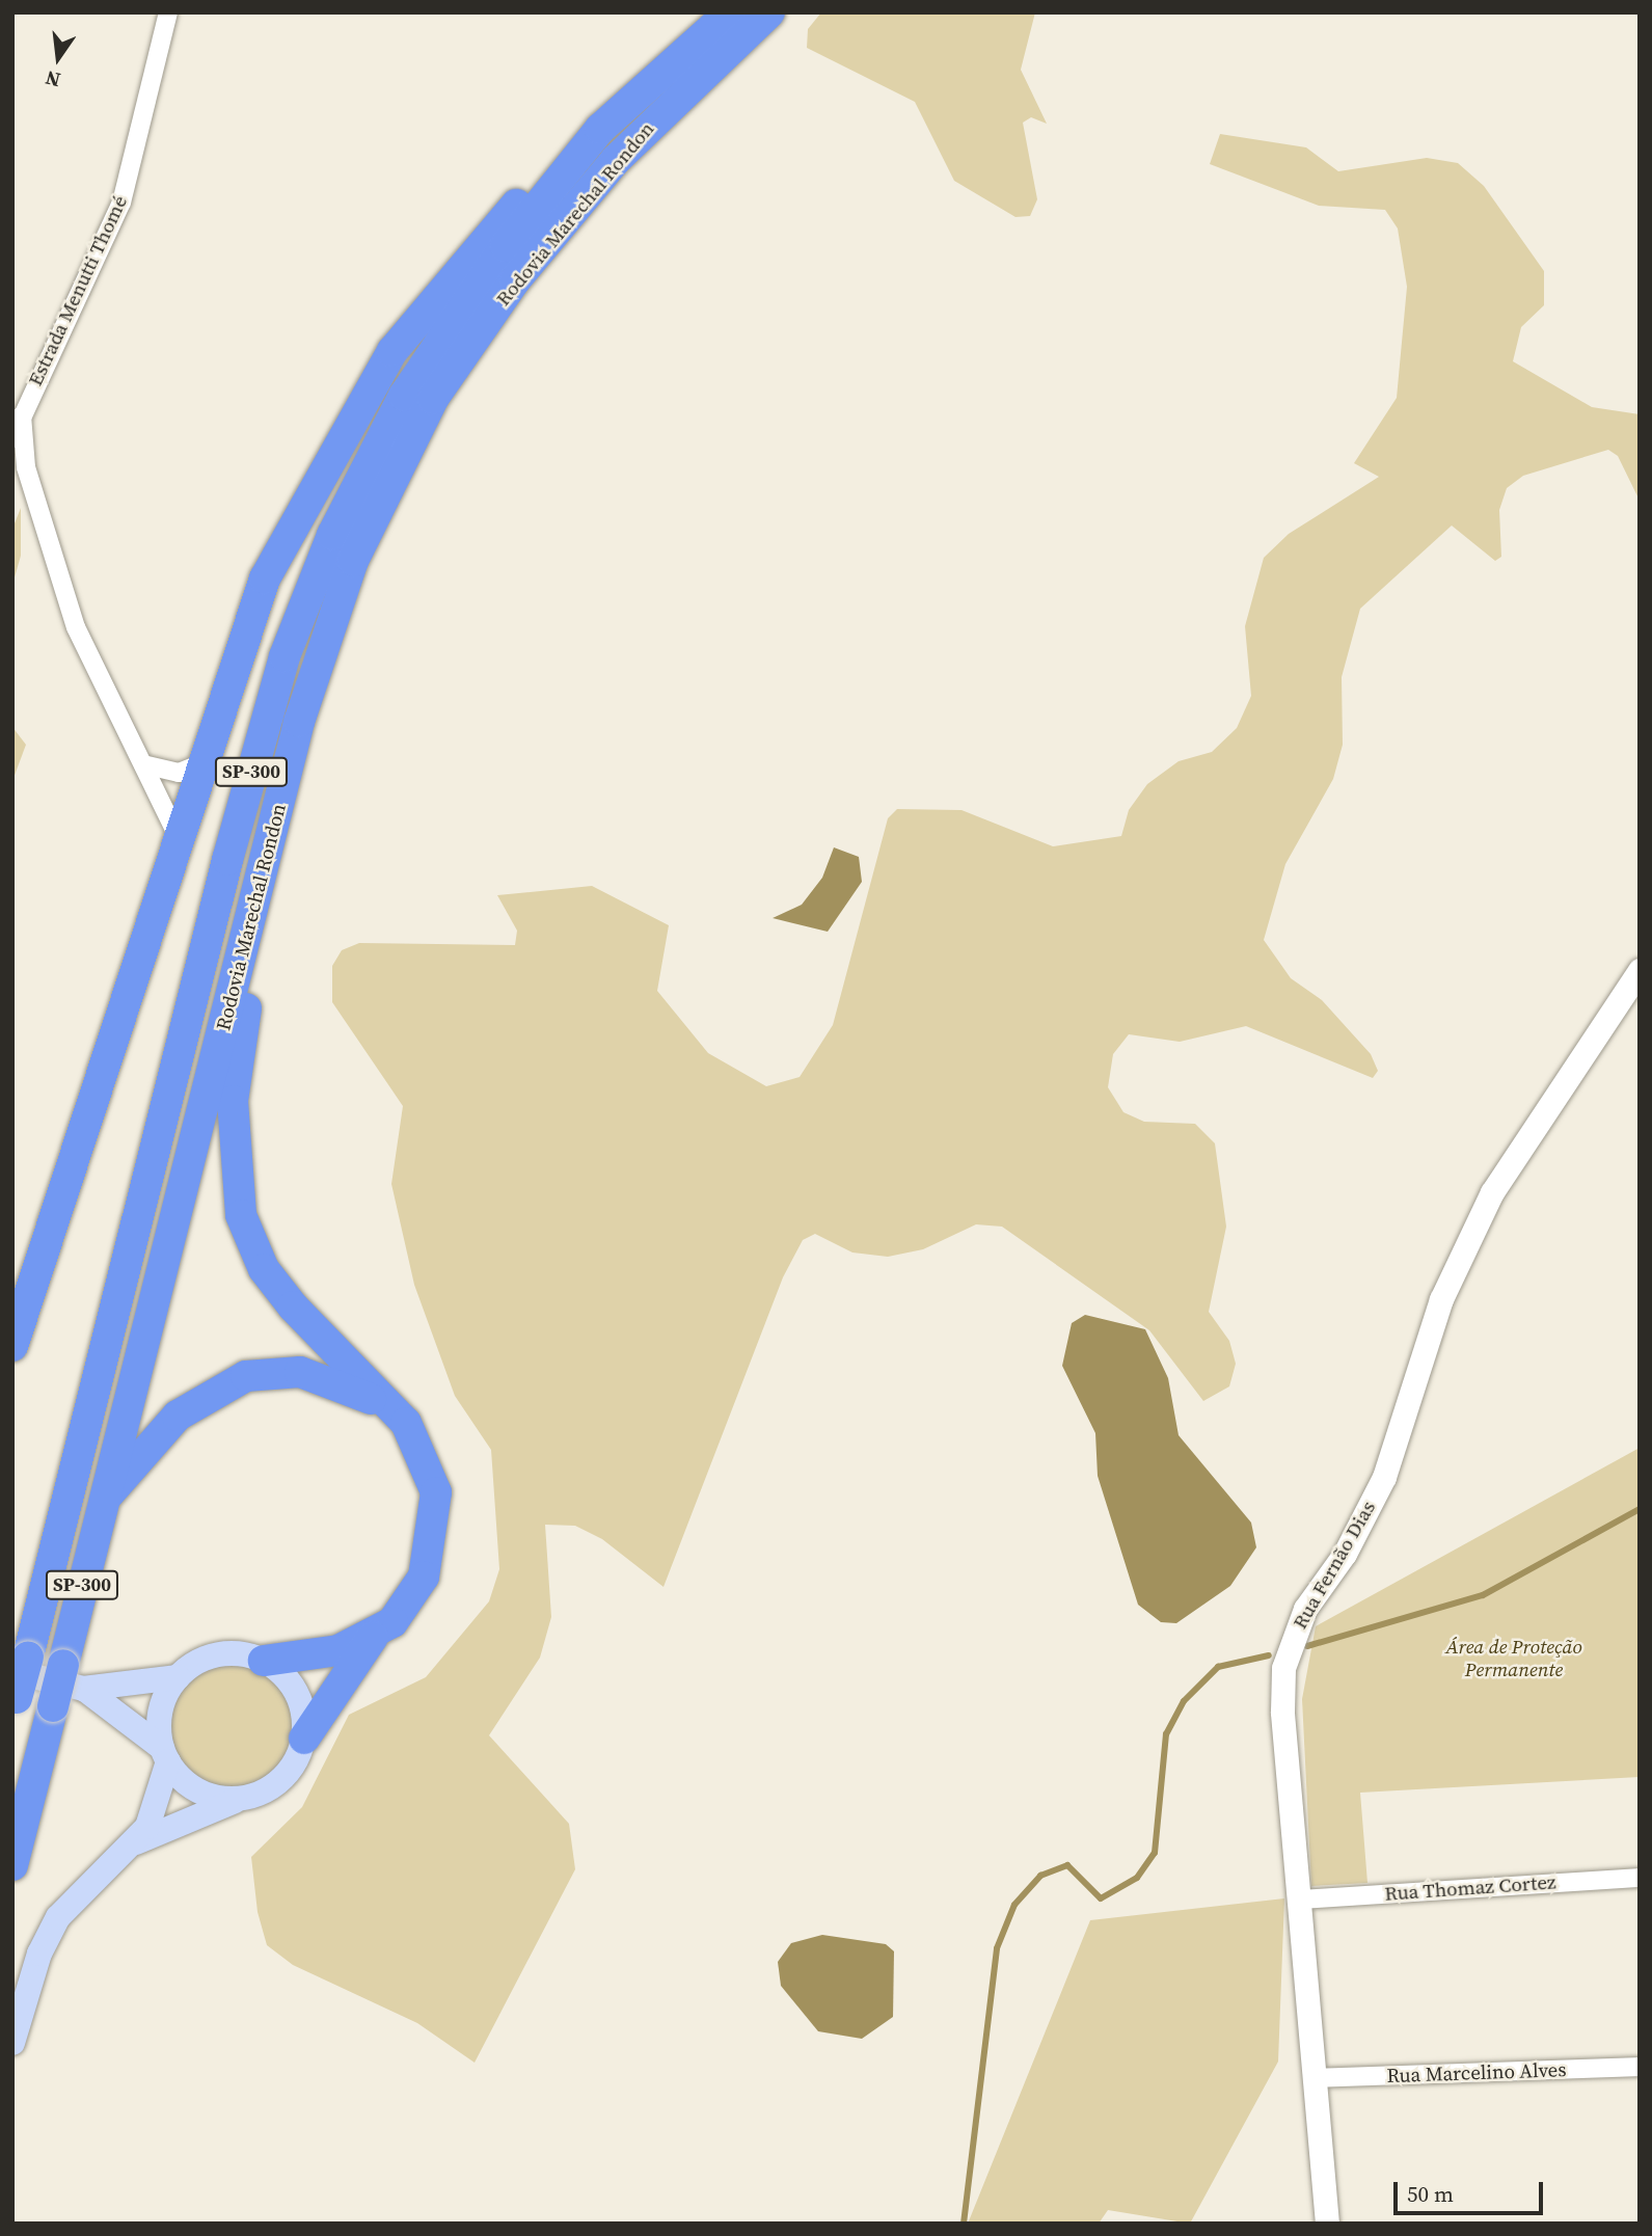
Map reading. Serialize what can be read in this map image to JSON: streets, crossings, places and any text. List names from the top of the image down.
{
  "streets": {
    "highway": ["Rodovia Marechal Rondon", "SP-300"],
    "street": [
      "Estrada Menutti Thomé",
      "Rua Fernão Dias",
      "Rua Thomaz Cortez",
      "Rua Marcelino Alves"
    ]
  },
  "crossings": [
    ["Rua Fernão Dias", "Rua Thomaz Cortez"],
    ["Rua Fernão Dias", "Rua Marcelino Alves"]
  ],
  "parks": ["Área de Proteção Permanente"],
  "scale_bar": "50 m",
  "north": "bottom"
}
